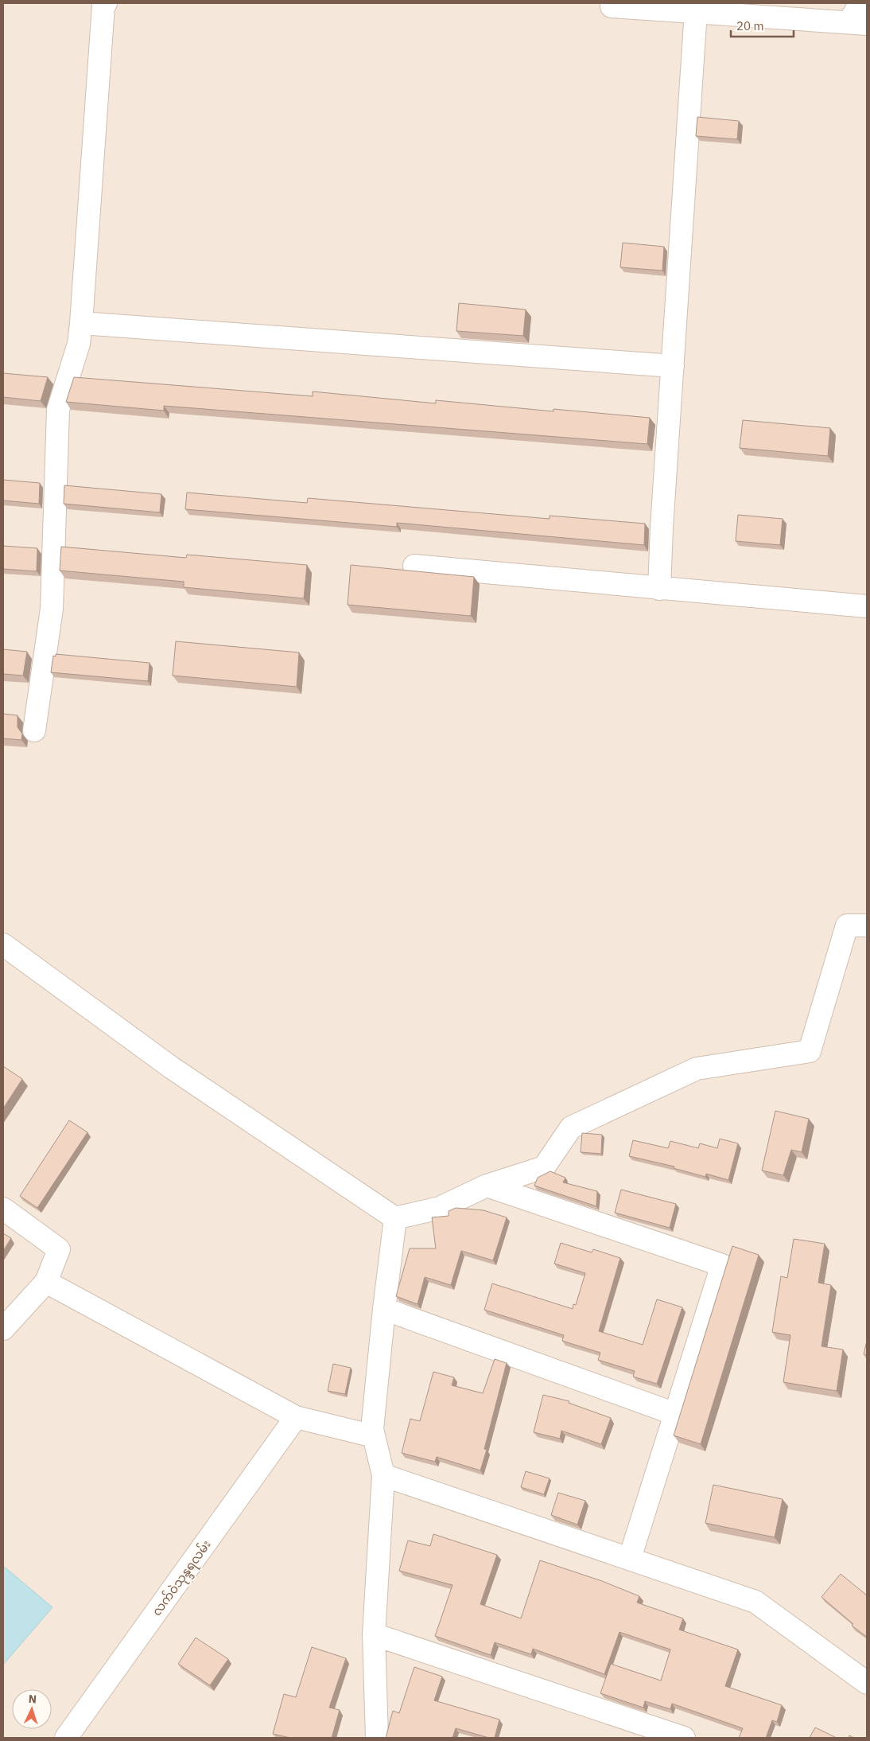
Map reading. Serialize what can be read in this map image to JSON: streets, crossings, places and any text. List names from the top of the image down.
{
  "streets": {
    "street": ["လက်ဝဲသုန္ဒရလမ်း"]
  },
  "scale_bar": "20 m",
  "north": "top"
}
